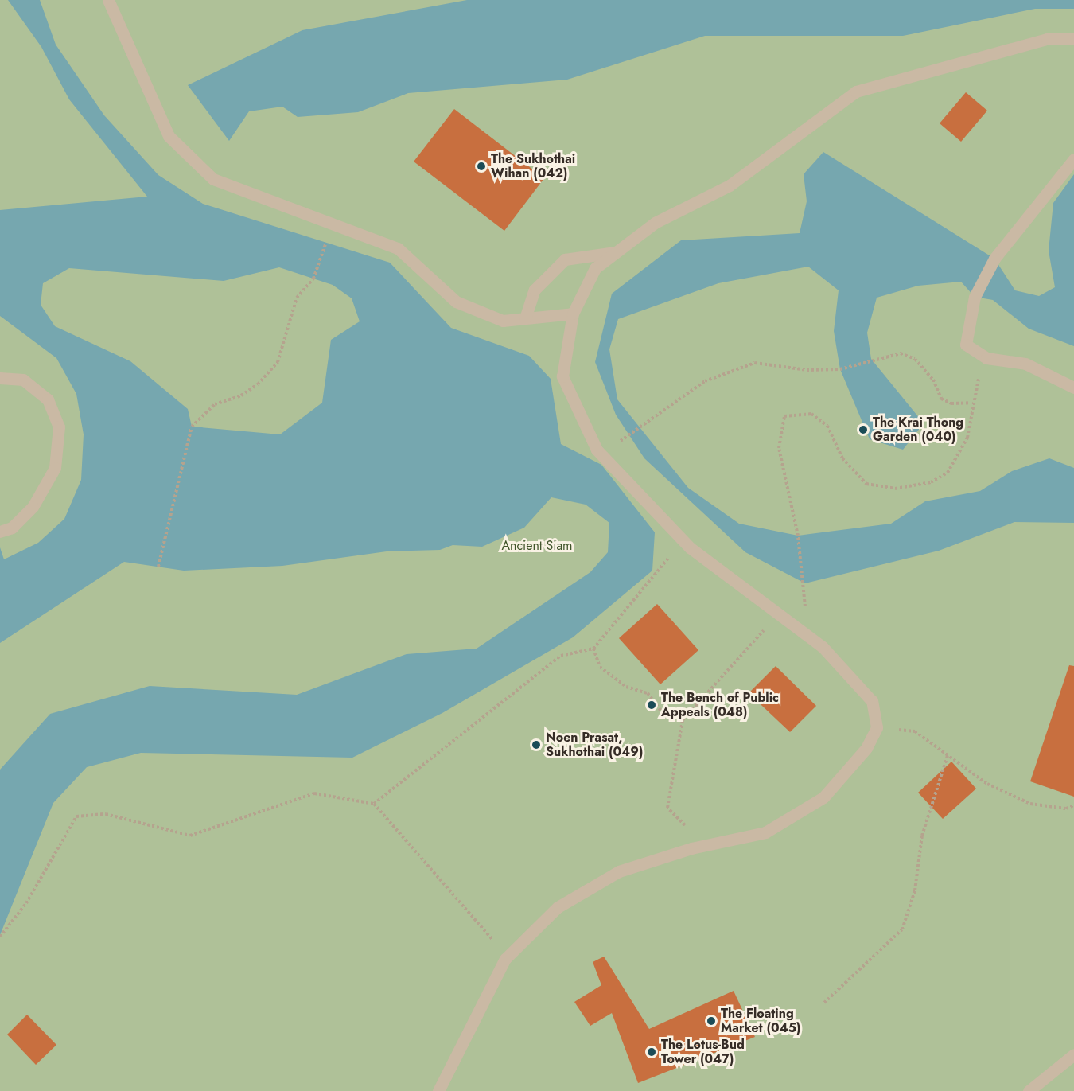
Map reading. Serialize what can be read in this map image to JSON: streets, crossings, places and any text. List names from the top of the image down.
{
  "parks": ["Ancient Siam"],
  "places": [
    "The Sukhothai Wihan (042)",
    "The Krai Thong Garden (040)",
    "The Bench of Public Appeals (048)",
    "Noen Prasat, Sukhothai (049)",
    "The Floating Market (045)",
    "The Lotus-Bud Tower (047)"
  ]
}
